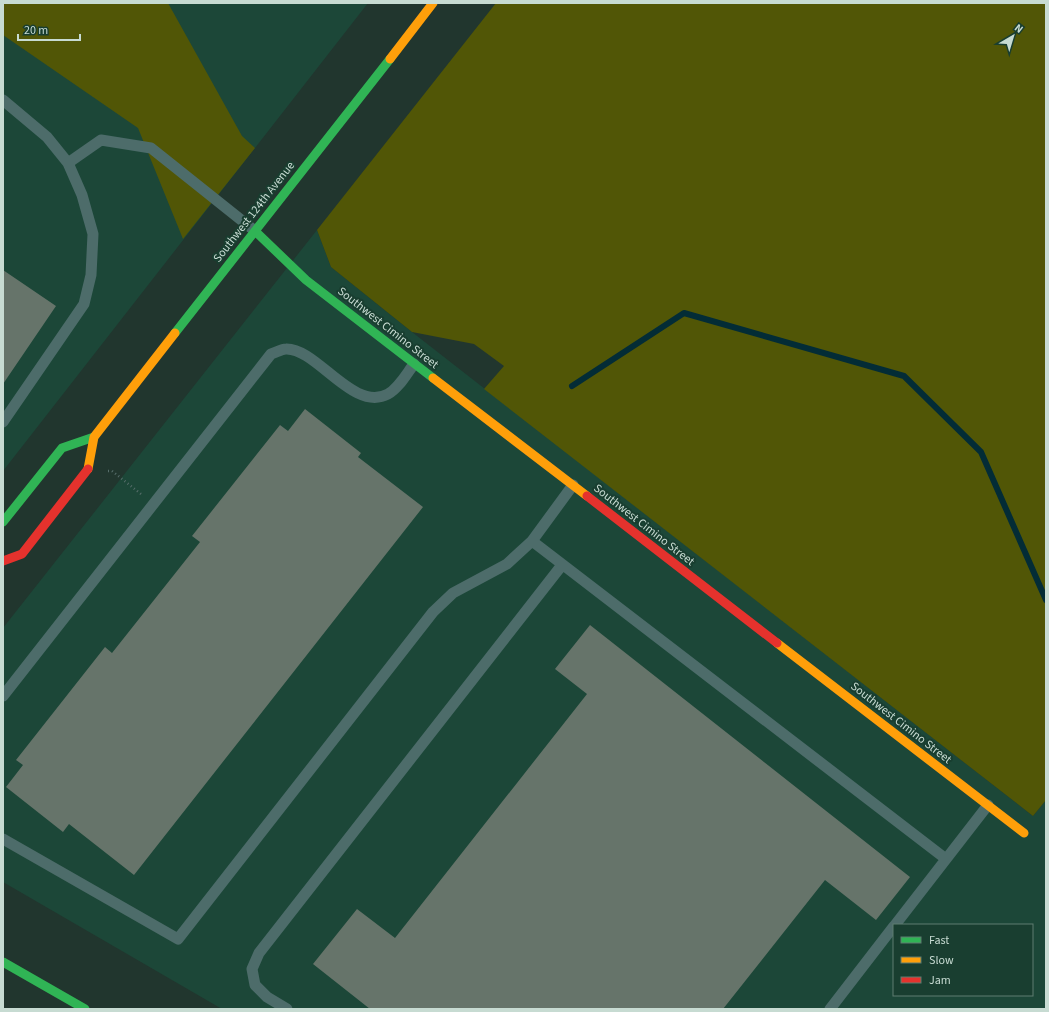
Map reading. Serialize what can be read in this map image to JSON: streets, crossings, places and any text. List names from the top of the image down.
{
  "streets": {
    "main road": ["Southwest 124th Avenue", "Southwest Cimino Street"]
  },
  "crossings": [
    ["Southwest 124th Avenue", "Southwest Cimino Street"]
  ],
  "legend": ["Fast", "Slow", "Jam"],
  "scale_bar": "20 m",
  "north": "top right"
}
